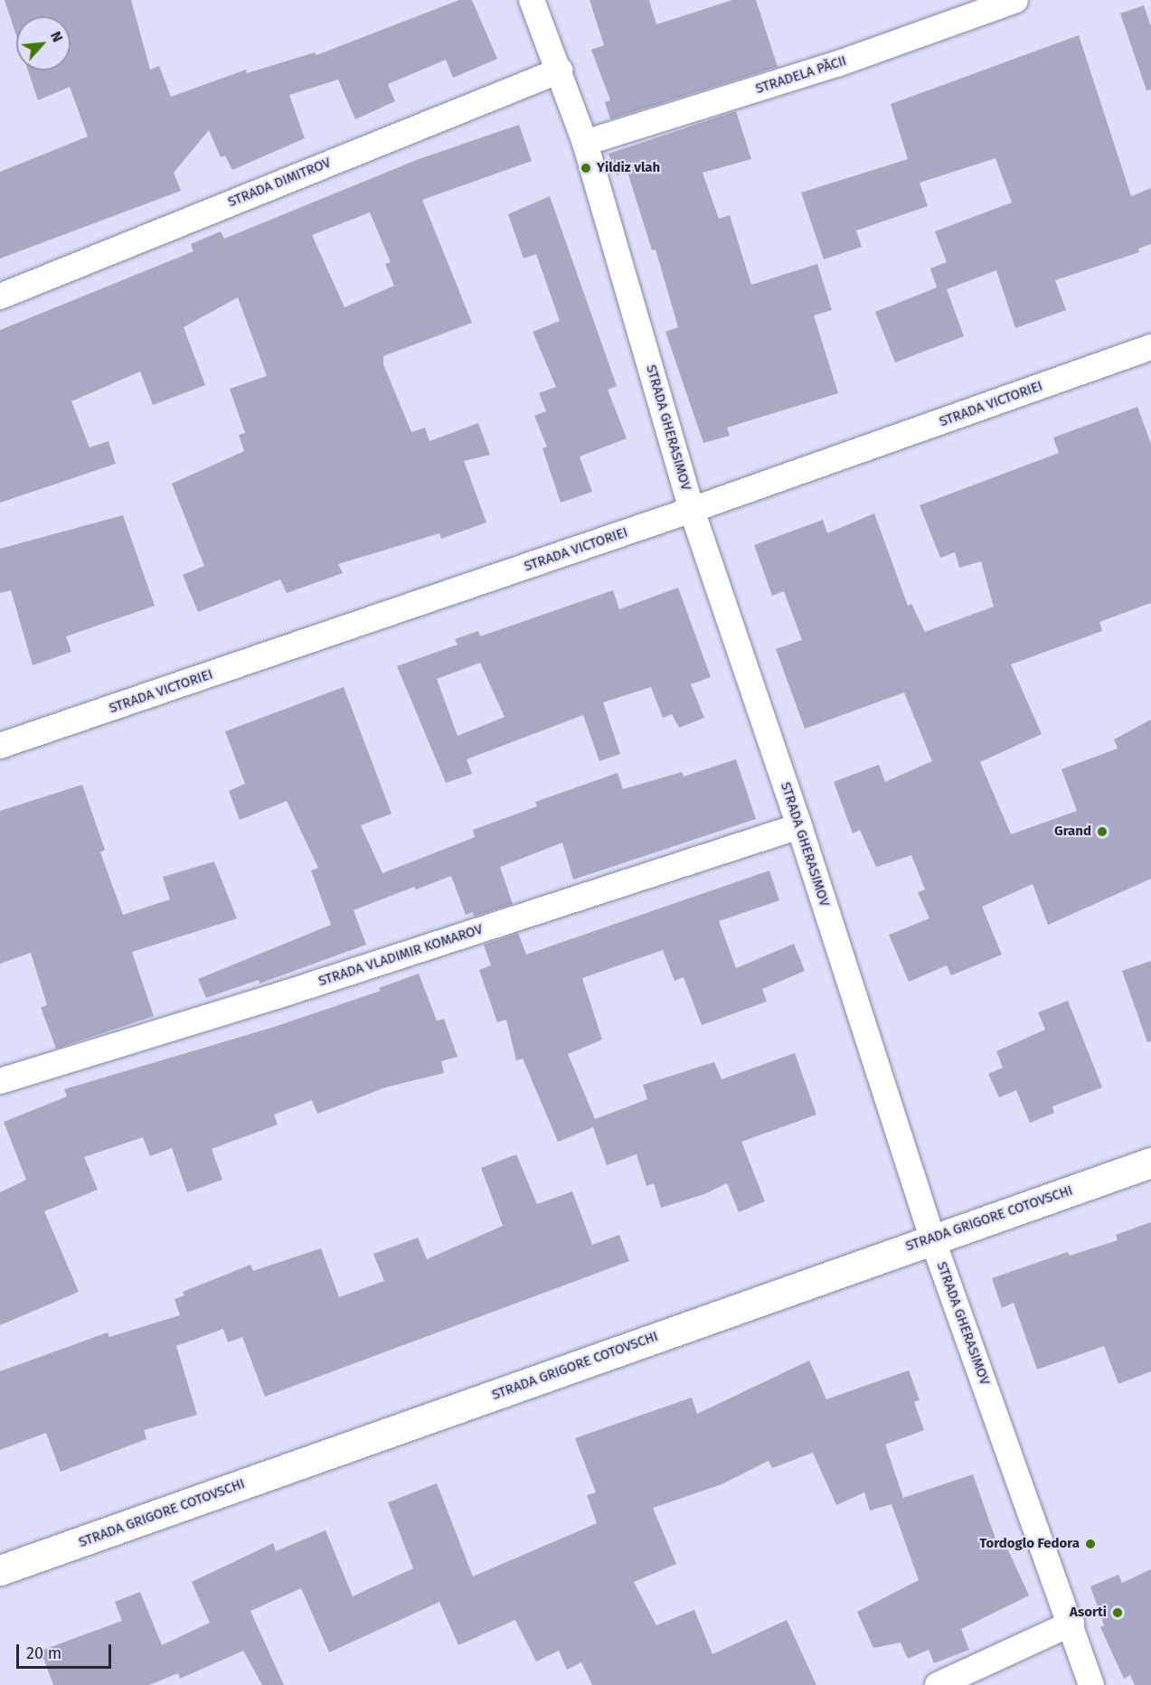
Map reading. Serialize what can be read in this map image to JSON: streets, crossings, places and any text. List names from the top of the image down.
{
  "streets": {
    "street": [
      "STRADELA PĂCII",
      "STRADA DIMITROV",
      "STRADA VICTORIEI",
      "STRADA GHERASIMOV",
      "STRADA VLADIMIR KOMAROV",
      "STRADA GRIGORE COTOVSCHI"
    ]
  },
  "crossings": [
    ["STRADELA PĂCII", "STRADA GHERASIMOV"],
    ["STRADA DIMITROV", "STRADA GHERASIMOV"],
    ["STRADA VICTORIEI", "STRADA GHERASIMOV"],
    ["STRADA GHERASIMOV", "STRADA VLADIMIR KOMAROV"],
    ["STRADA GHERASIMOV", "STRADA GRIGORE COTOVSCHI"]
  ],
  "places": [
    "Yildiz vlah",
    "Grand",
    "Tordoglo Fedora",
    "Asorti"
  ],
  "scale_bar": "20 m",
  "north": "top right"
}
